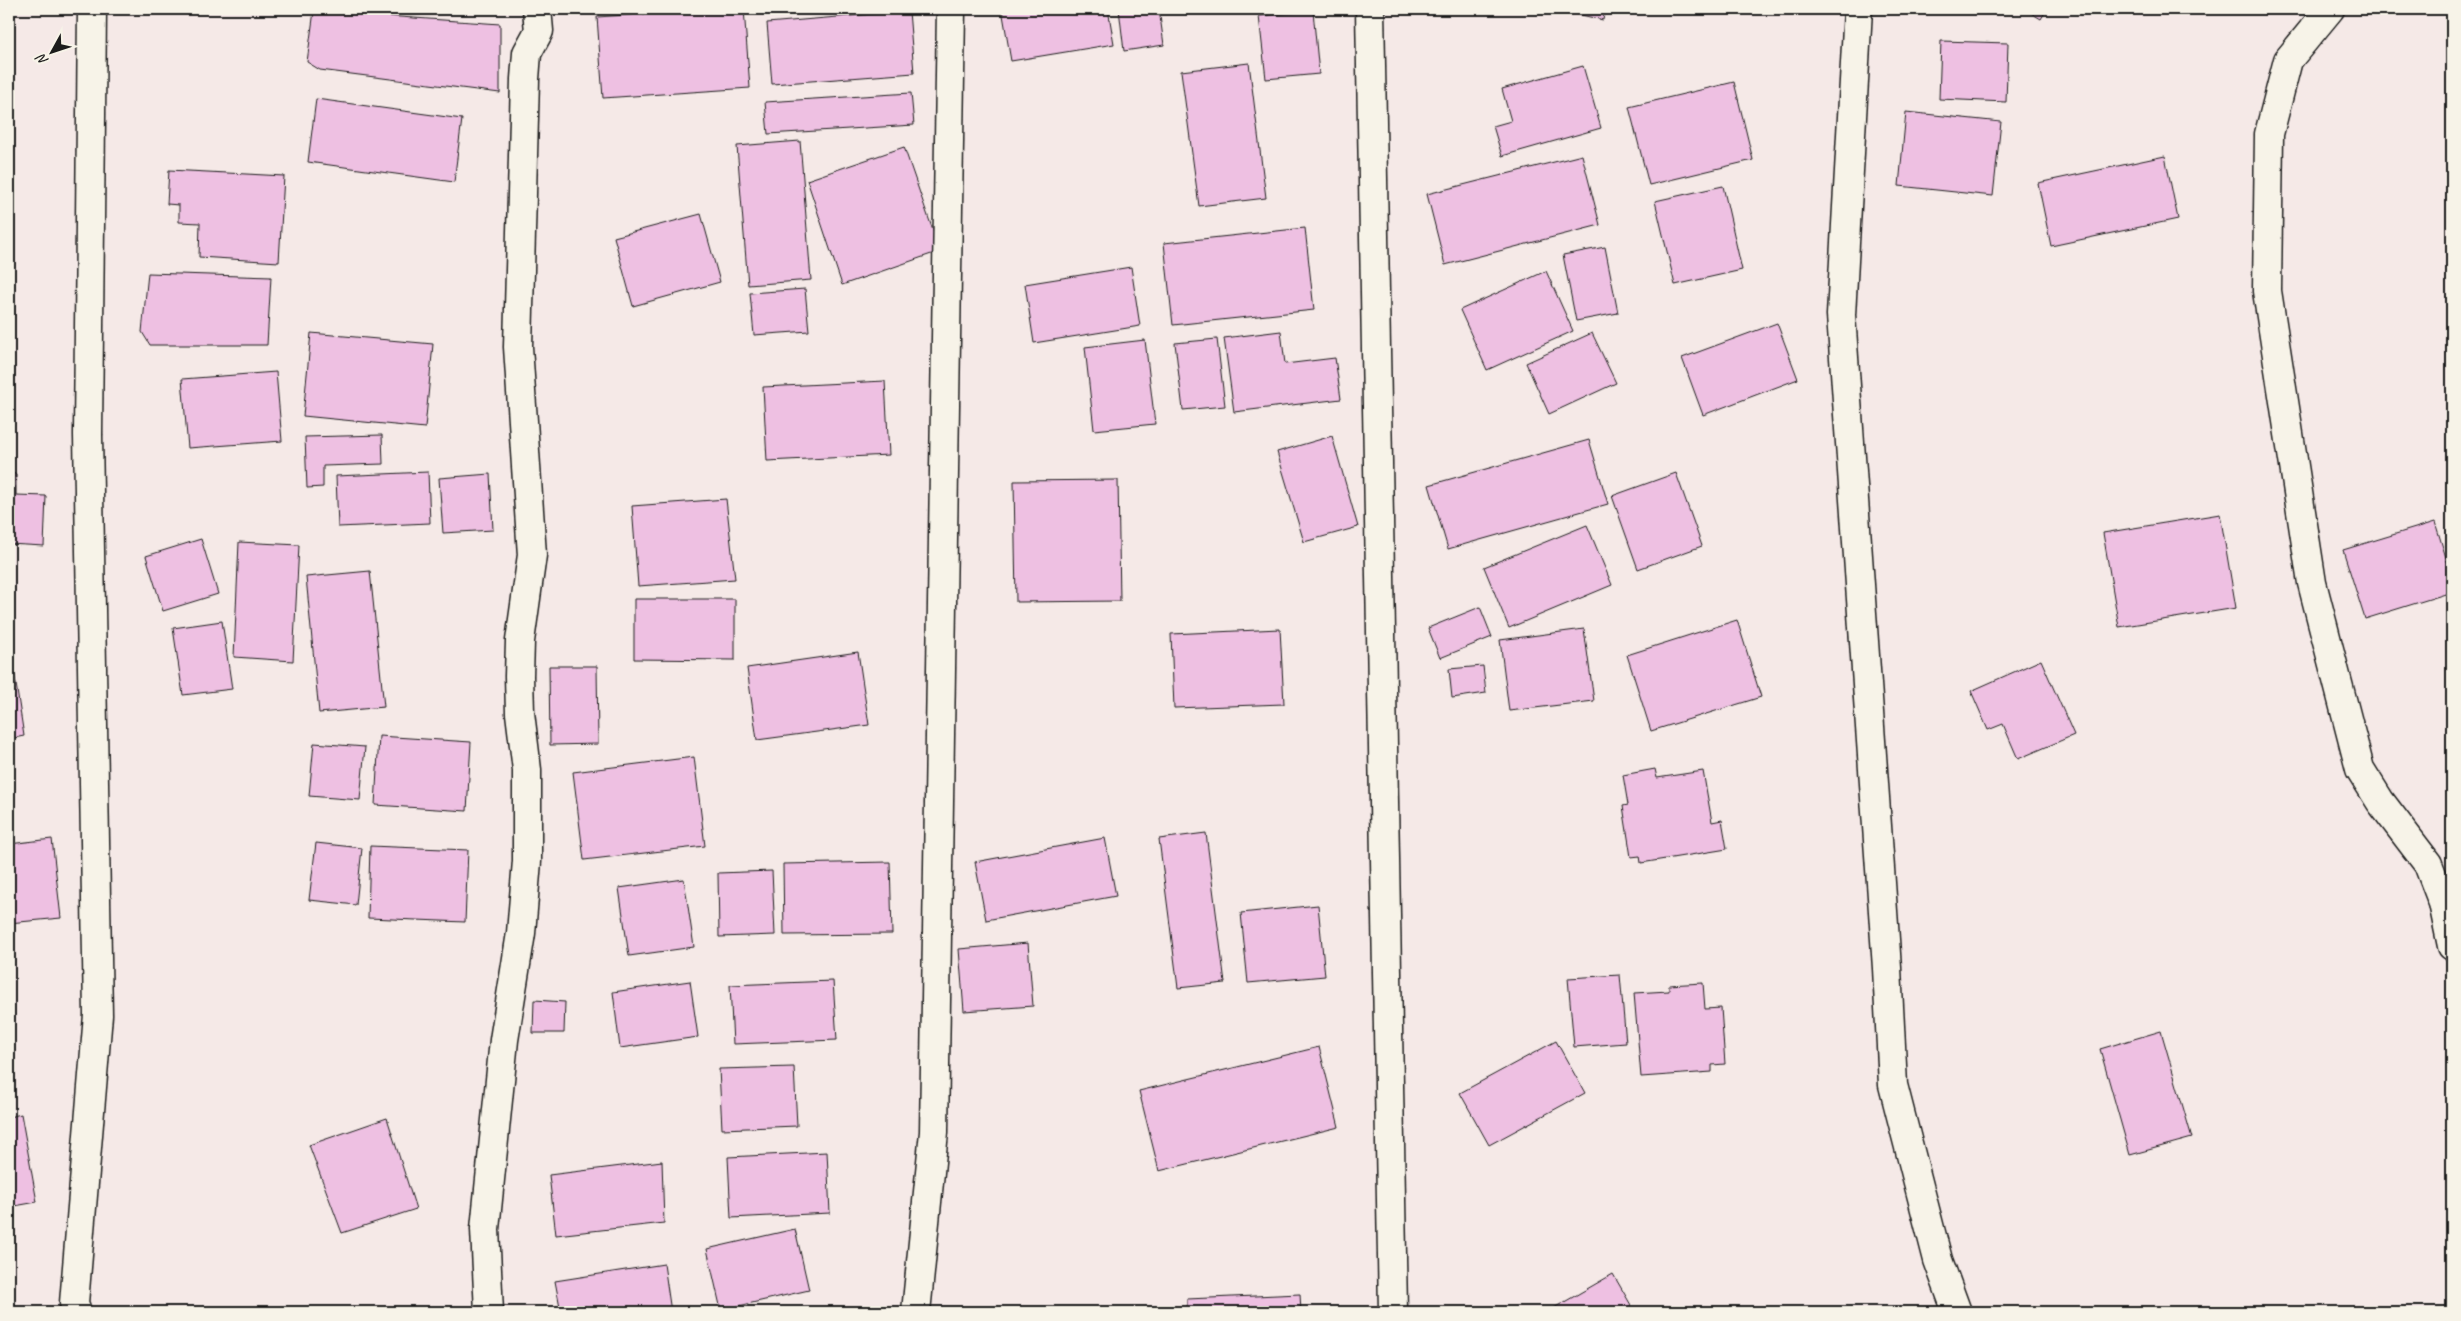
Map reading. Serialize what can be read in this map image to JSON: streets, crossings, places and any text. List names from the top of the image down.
{
  "north": "bottom left"
}
